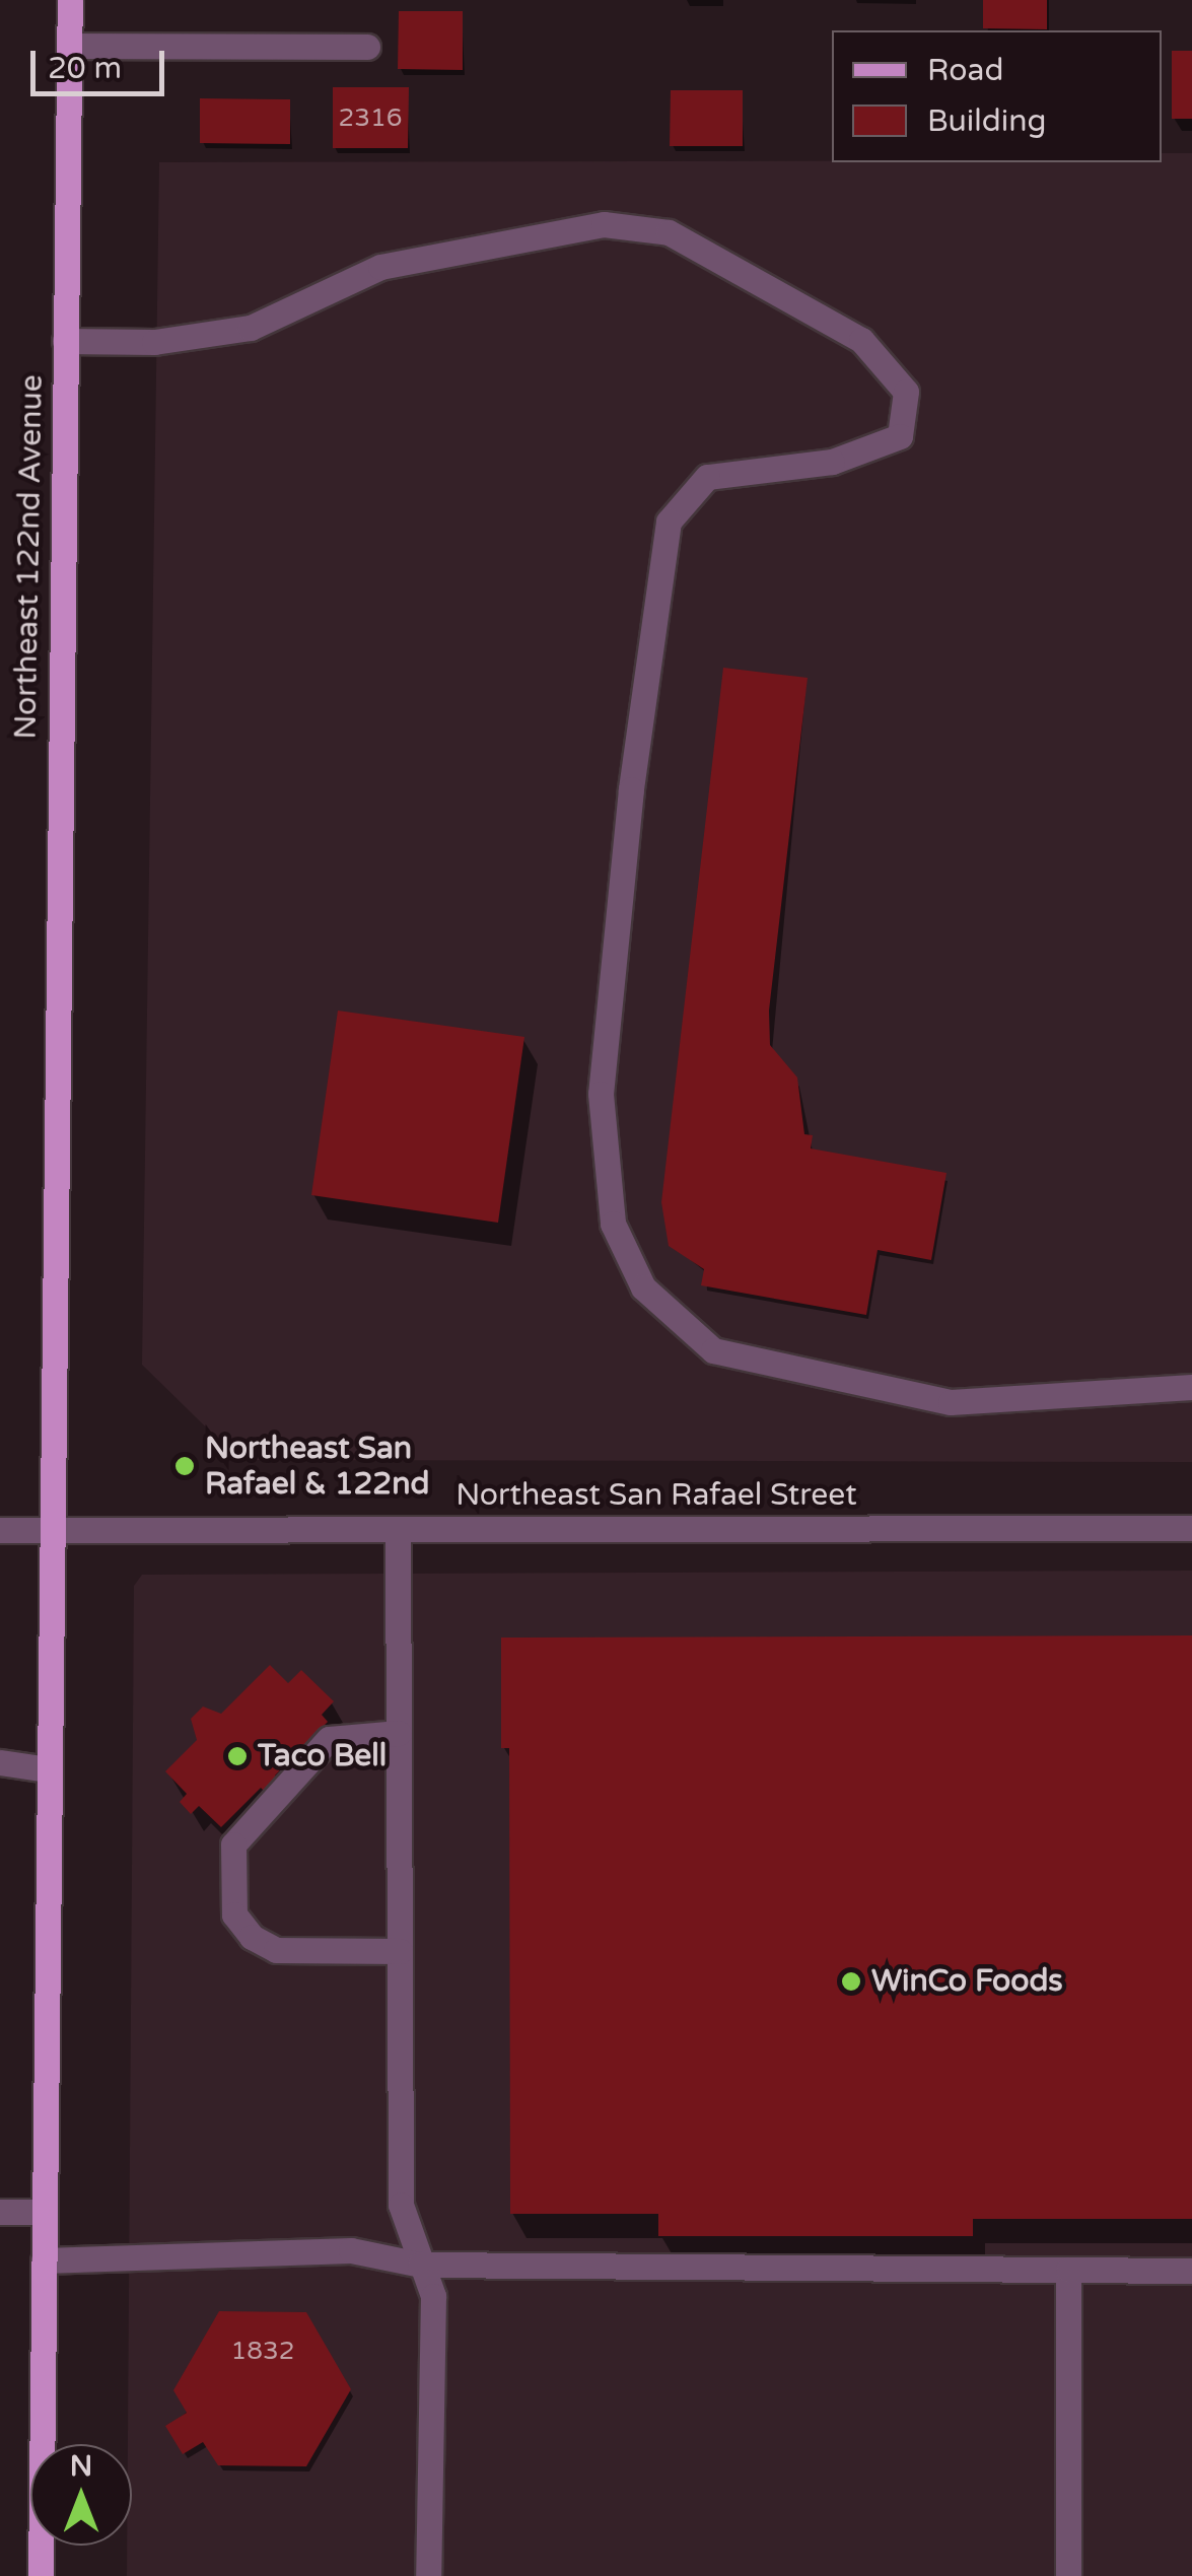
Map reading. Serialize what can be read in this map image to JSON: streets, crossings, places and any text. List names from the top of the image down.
{
  "streets": {
    "main road": ["Northeast 122nd Avenue"],
    "street": ["Northeast San Rafael Street"]
  },
  "crossings": [
    ["Northeast 122nd Avenue", "Northeast San Rafael Street"]
  ],
  "places": ["Northeast San Rafael & 122nd", "Taco Bell", "WinCo Foods"],
  "house_numbers": ["2316", "1832"],
  "legend": ["Road", "Building"],
  "scale_bar": "20 m",
  "north": "top"
}
